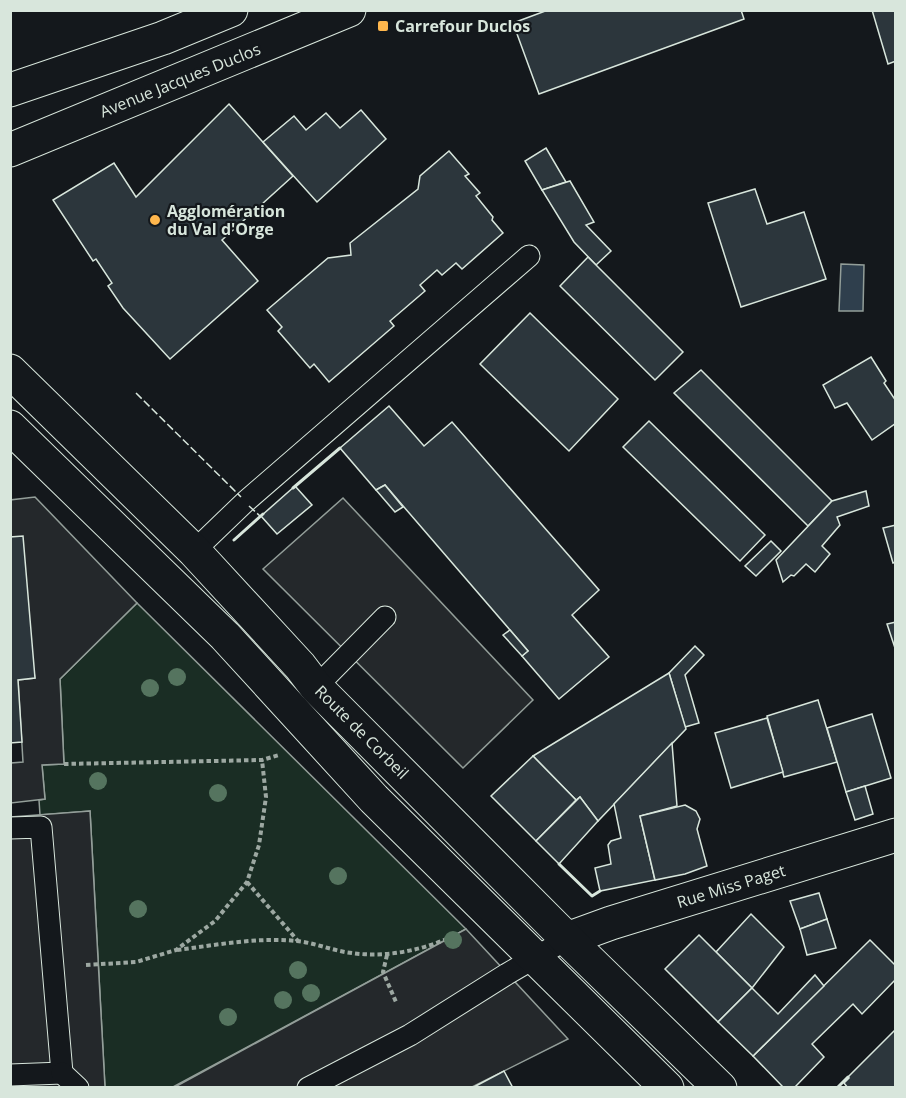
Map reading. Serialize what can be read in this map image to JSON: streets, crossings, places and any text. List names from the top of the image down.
{
  "streets": {
    "main road": ["Avenue Jacques Duclos", "Route de Corbeil", "Rue Miss Paget"]
  },
  "crossings": [
    ["Route de Corbeil", "Rue Miss Paget"]
  ],
  "places": {
    "transit": ["Carrefour Duclos"],
    "other": ["Agglomération du Val d'Orge"]
  }
}
